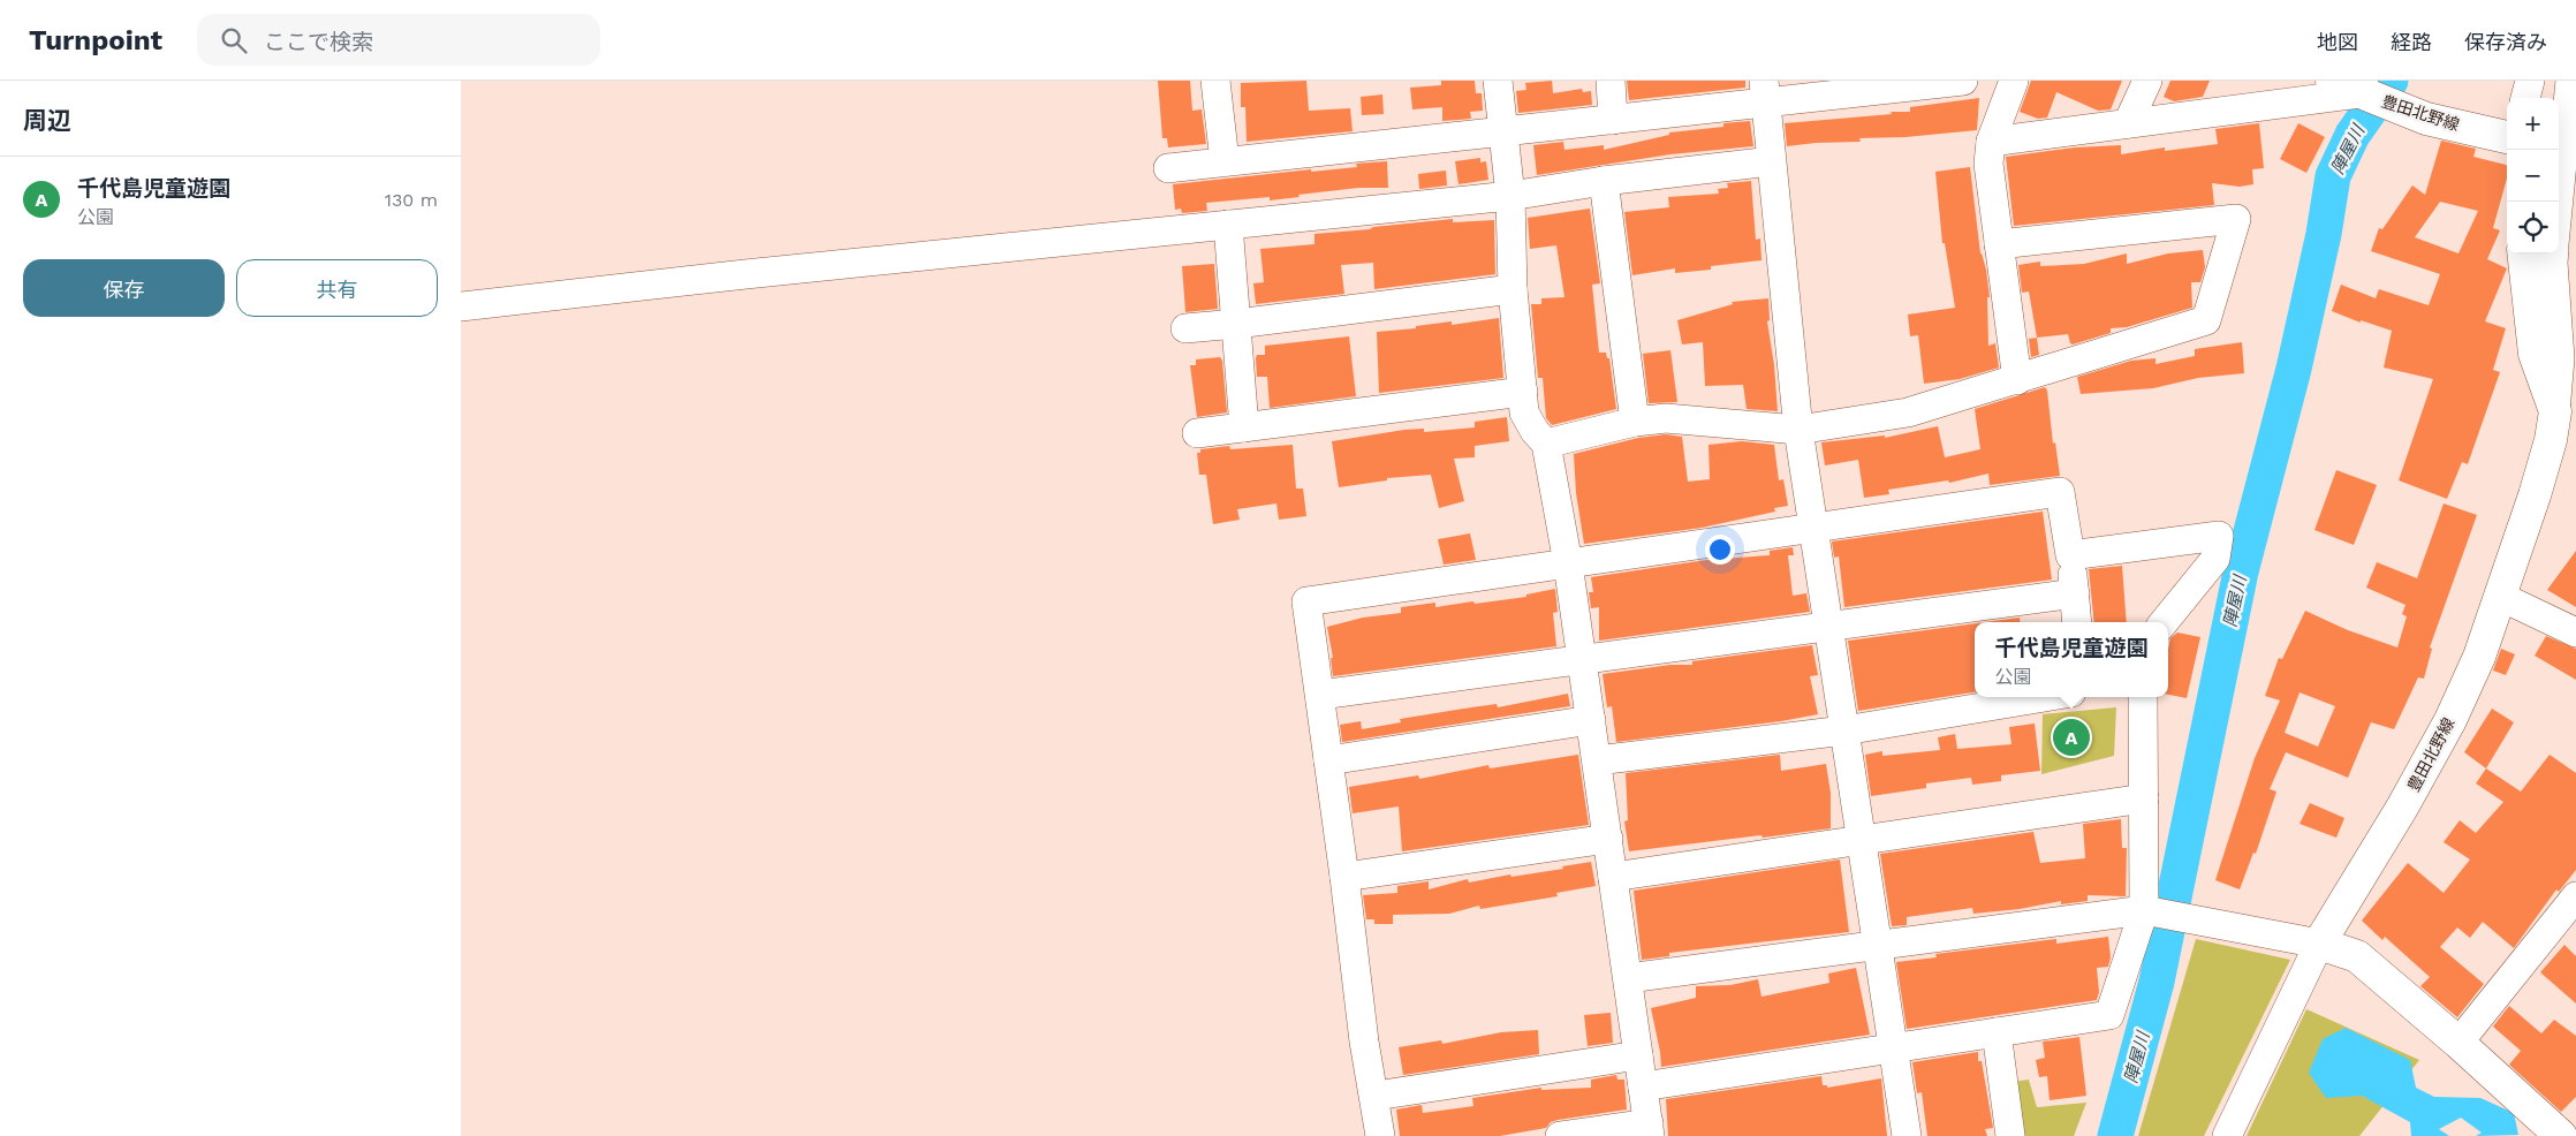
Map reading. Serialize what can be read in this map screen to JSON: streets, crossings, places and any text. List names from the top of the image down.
{
  "streets": {
    "main road": ["豊田北野線"]
  },
  "water": ["陣屋川"],
  "page": {
    "header": "Turnpoint",
    "search": "ここで検索",
    "nav": ["地図", "経路", "保存済み"],
    "heading": "周辺",
    "map_buttons": ["+", "−"],
    "list": [
      {
        "mark": "A",
        "name": "千代島児童遊園",
        "note": "公園",
        "value": "130 m"
      }
    ],
    "buttons": ["保存", "共有"],
    "popup": ["千代島児童遊園", "公園"],
    "pins": "A"
  }
}
